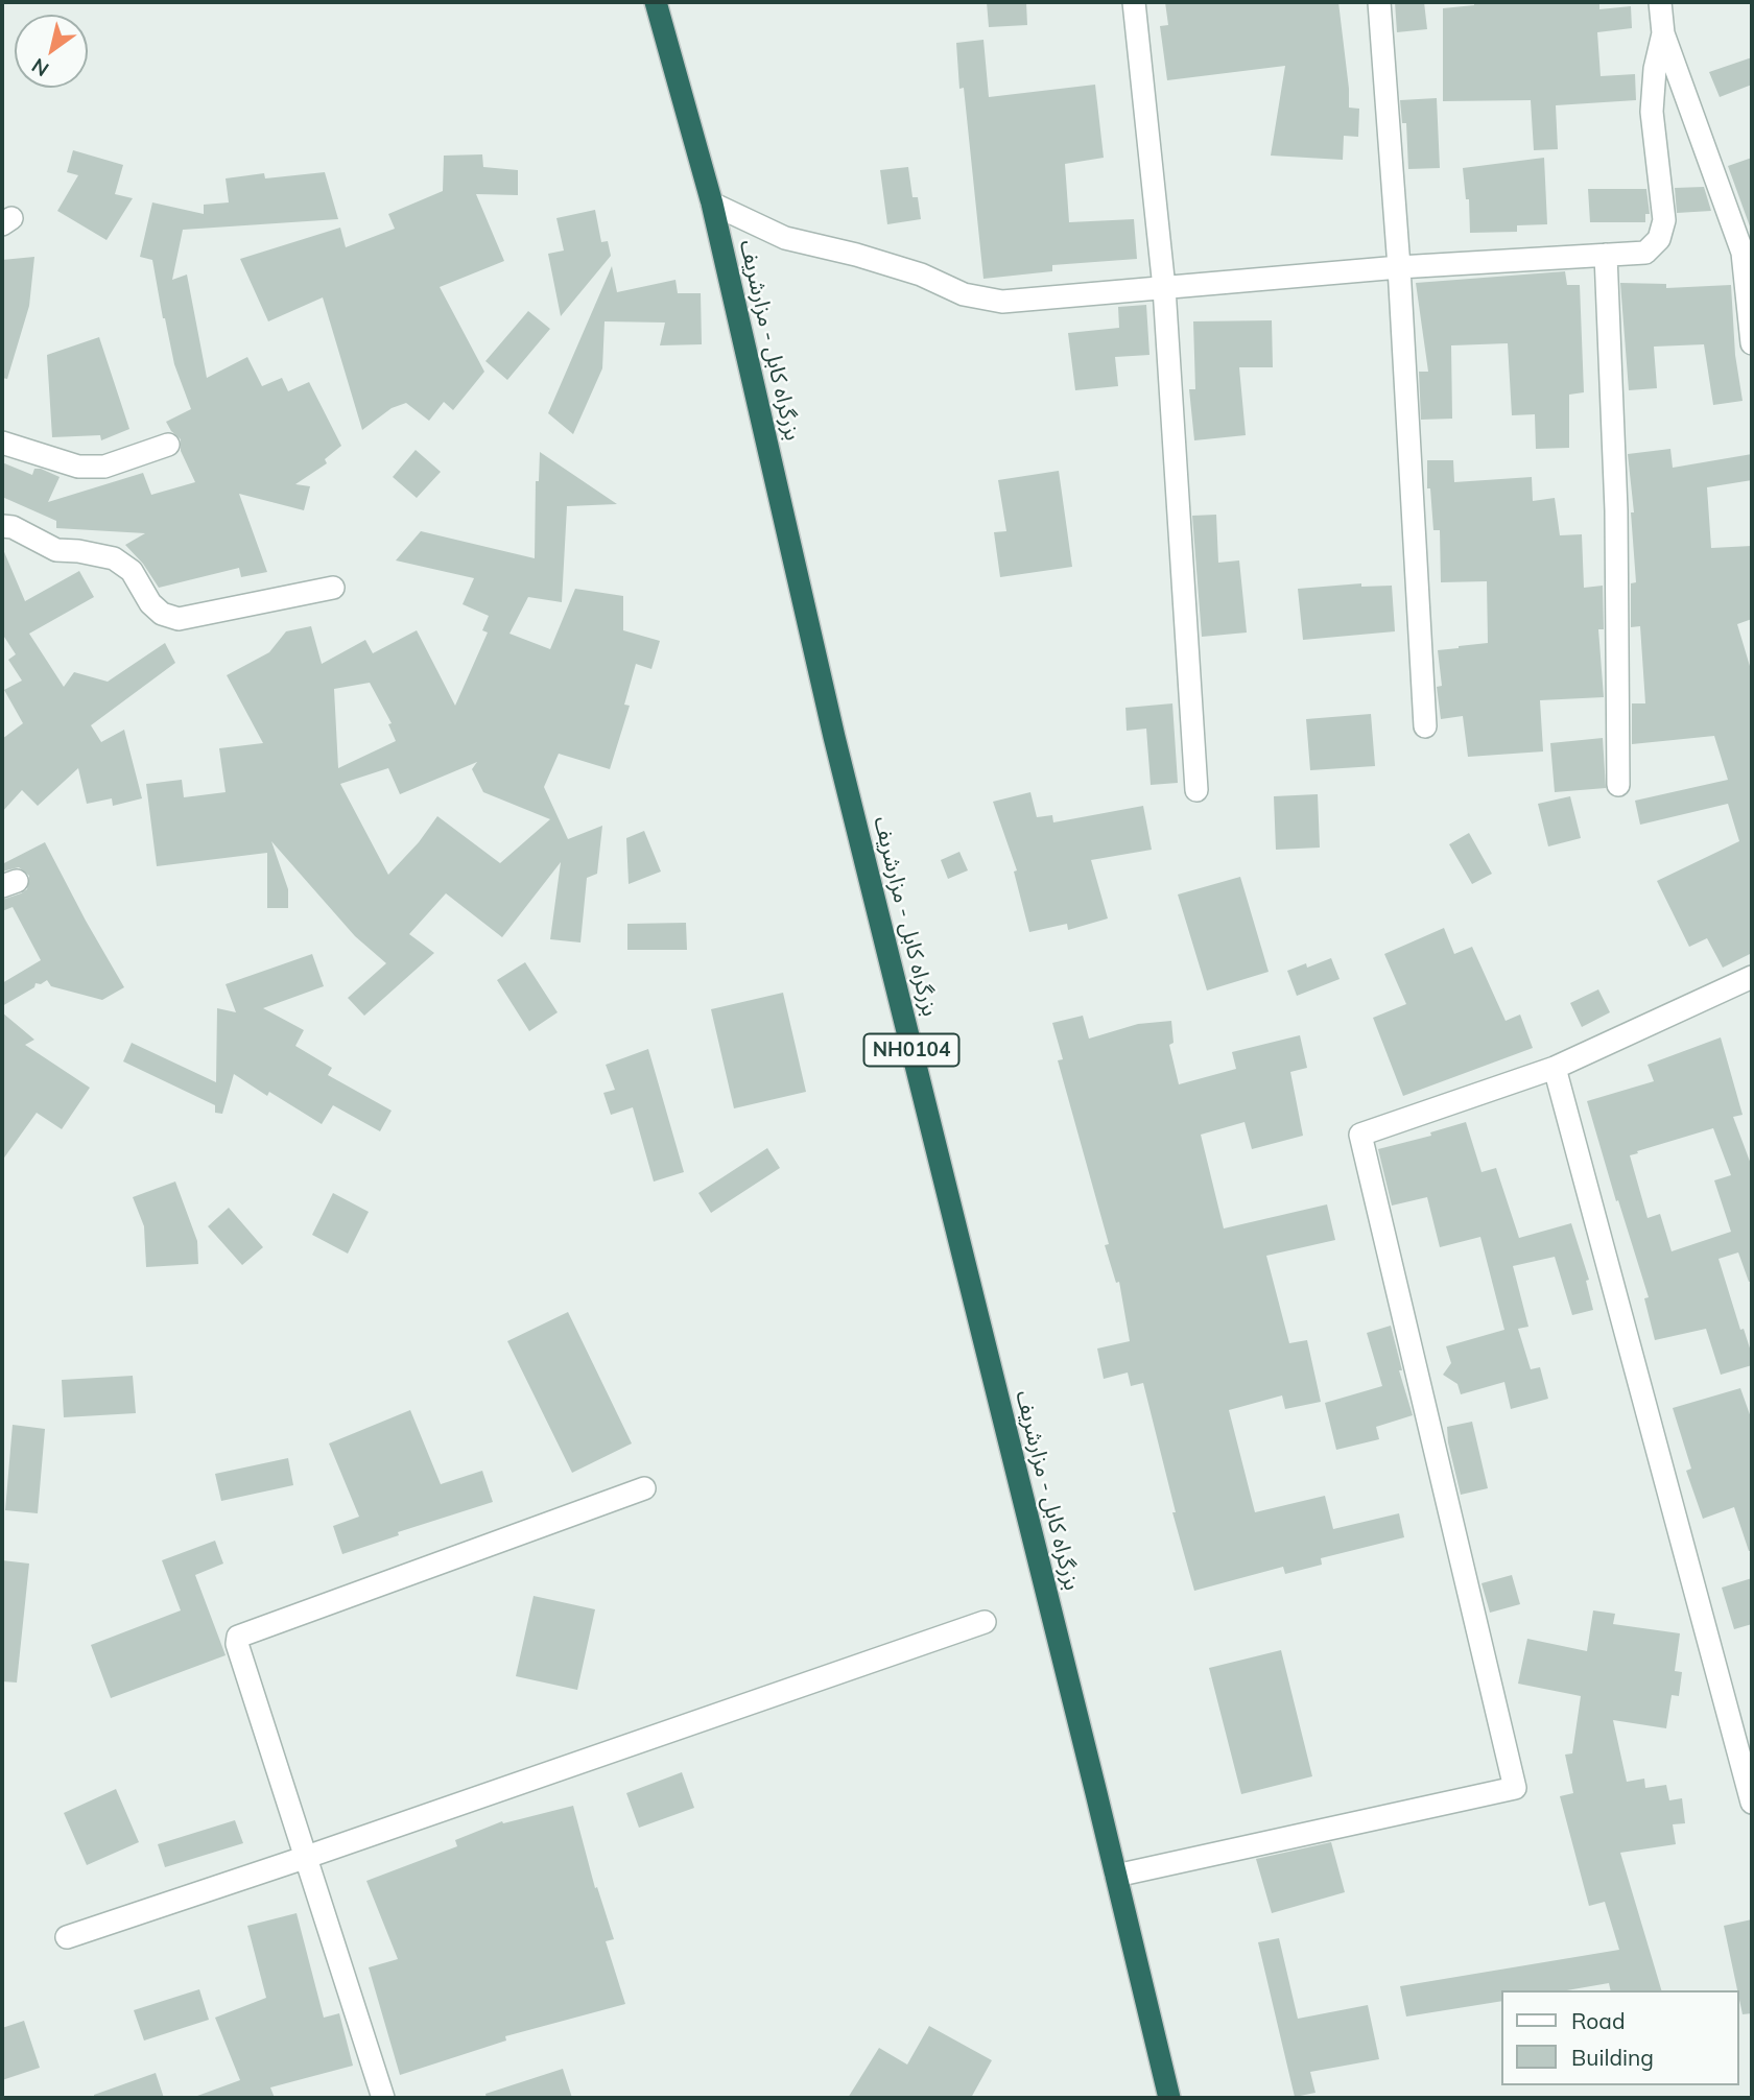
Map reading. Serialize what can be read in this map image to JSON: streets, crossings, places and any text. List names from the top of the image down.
{
  "streets": {
    "highway": ["بزرگراه کابل - مزارشریف", "NH0104"]
  },
  "legend": ["Road", "Building"],
  "north": "bottom left"
}
